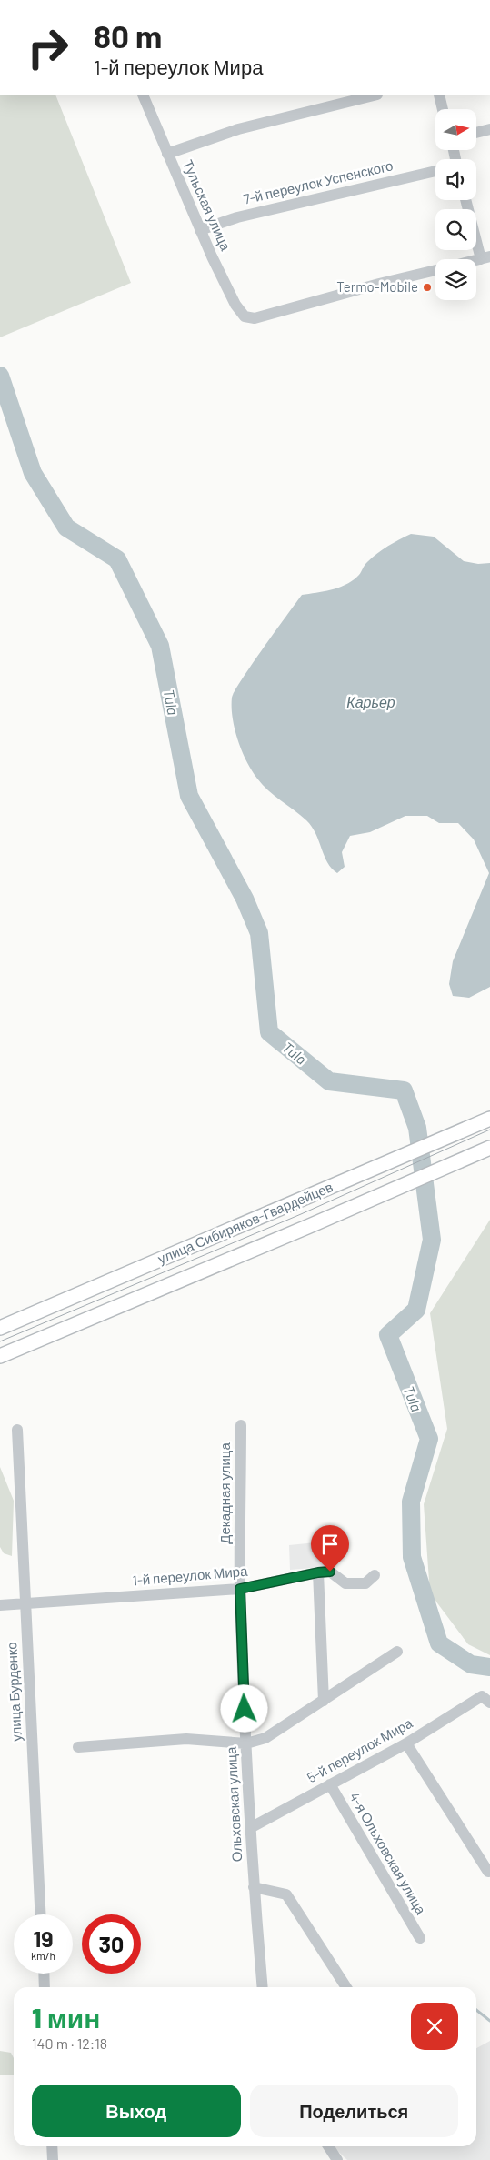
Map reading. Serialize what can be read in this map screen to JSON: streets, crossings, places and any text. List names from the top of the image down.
{
  "streets": {
    "main road": ["улица Сибиряков-Гвардейцев"],
    "street": [
      "7-й переулок Успенского",
      "Тульская улица",
      "Декадная улица",
      "1-й переулок Мира",
      "улица Бурденко",
      "5-й переулок Мира",
      "Ольховская улица",
      "4-я Ольховская улица"
    ]
  },
  "crossings": [
    ["7-й переулок Успенского", "Тульская улица"],
    ["Декадная улица", "1-й переулок Мира"],
    ["Декадная улица", "Ольховская улица"],
    ["1-й переулок Мира", "улица Бурденко"],
    ["1-й переулок Мира", "Ольховская улица"],
    ["5-й переулок Мира", "Ольховская улица"],
    ["5-й переулок Мира", "4-я Ольховская улица"]
  ],
  "water": ["Tula", "Карьер"],
  "places": ["Termo-Mobile"],
  "north": "right",
  "page": {
    "turn": ["80 m", "1-й переулок Мира"],
    "speed": "19 km/h",
    "limit": "30",
    "heading": ["1 мин", "140 m · 12:18"],
    "buttons": ["Выход", "Поделиться"]
  }
}
